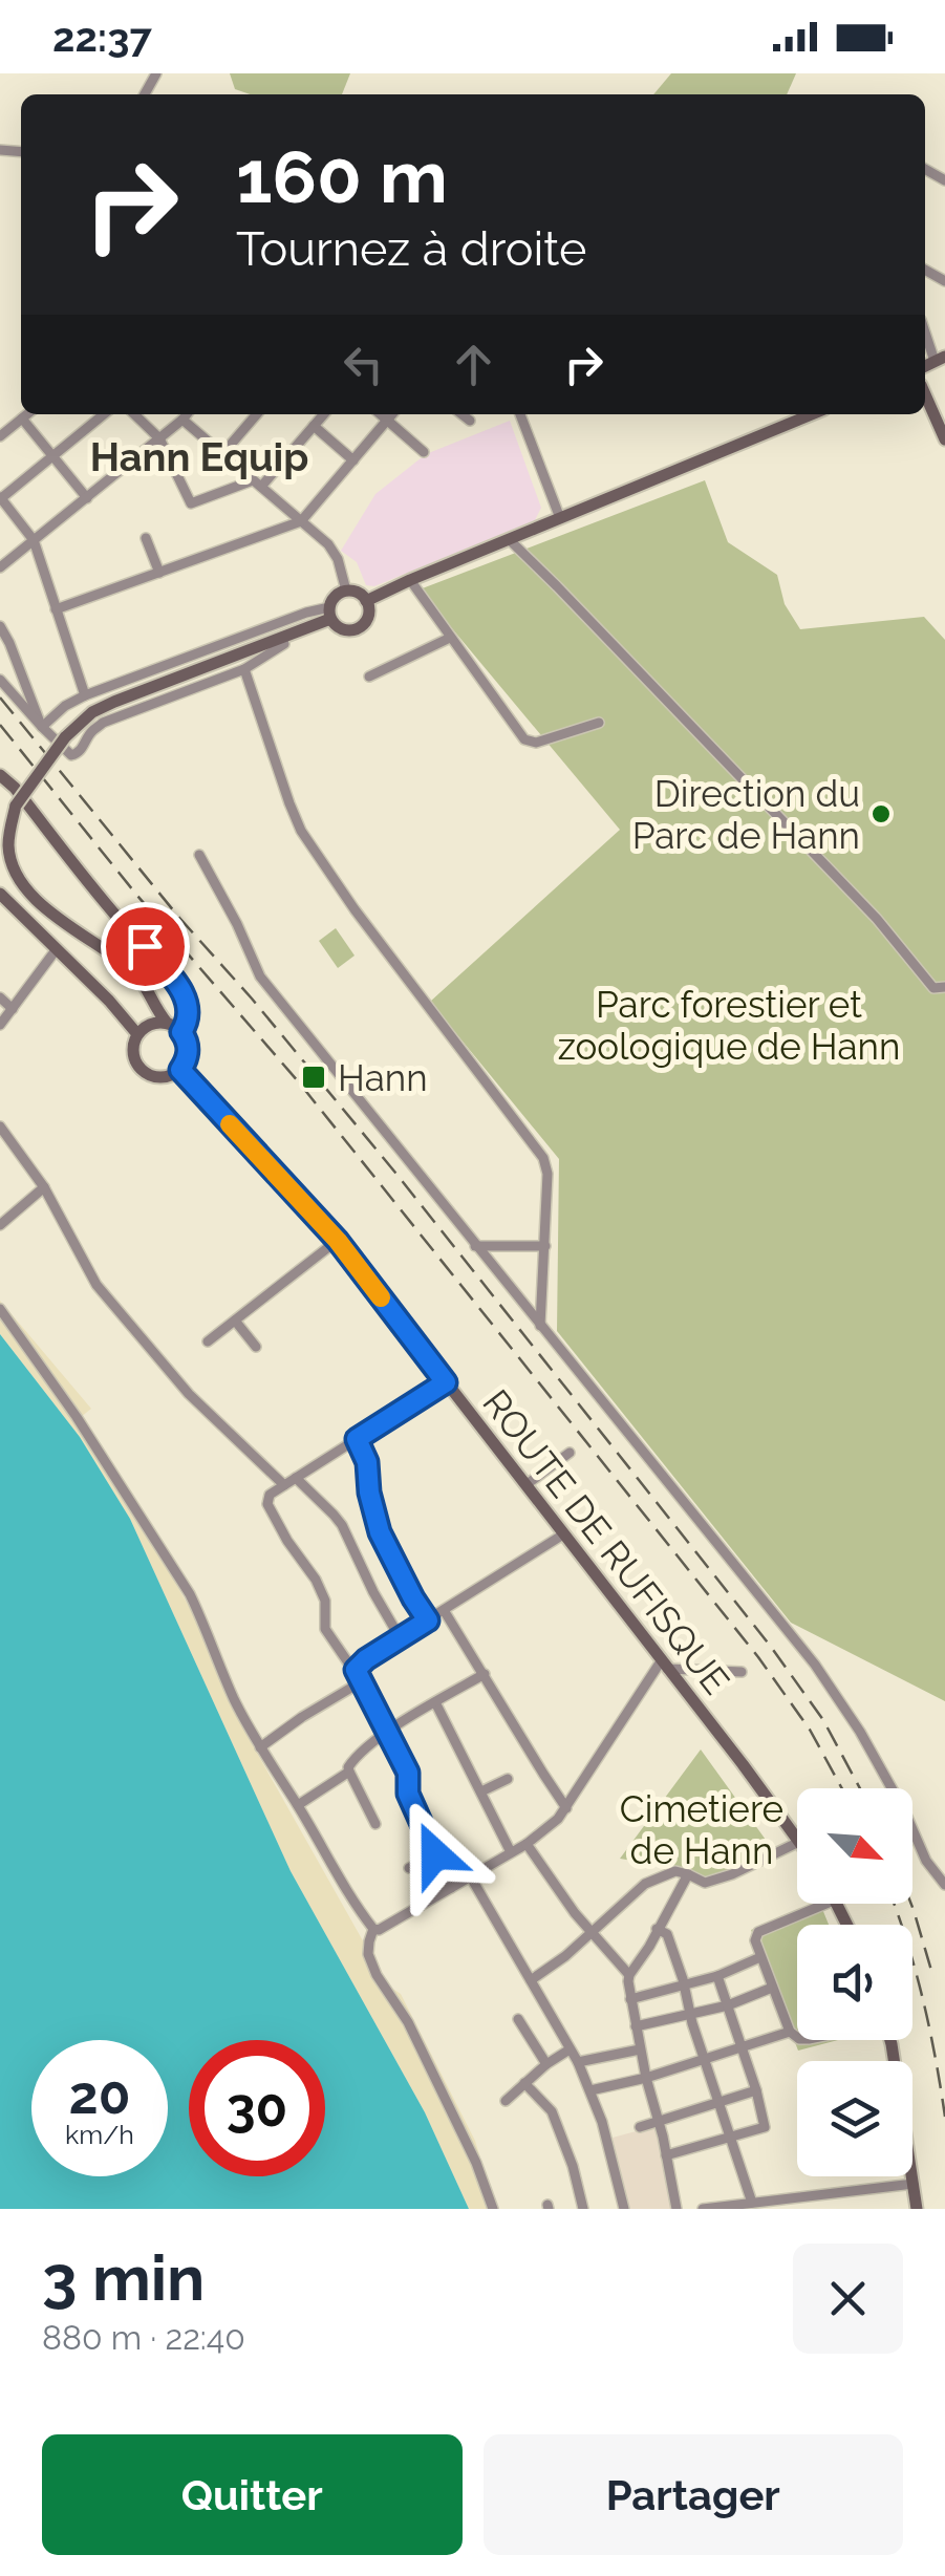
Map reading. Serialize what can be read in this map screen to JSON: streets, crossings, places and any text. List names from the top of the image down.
{
  "streets": {
    "main road": ["ROUTE DE RUFISQUE"]
  },
  "districts": ["Hann Equip"],
  "parks": ["Parc forestier et zoologique de Hann", "Cimetiere de Hann"],
  "places": {
    "other": ["Direction du Parc de Hann"],
    "transit": ["Hann"]
  },
  "north": "bottom right",
  "page": {
    "status": "22:37",
    "turn": ["160 m", "Tournez à droite"],
    "speed": "20 km/h",
    "limit": "30",
    "heading": ["3 min", "880 m · 22:40"],
    "buttons": ["Quitter", "Partager"]
  }
}
